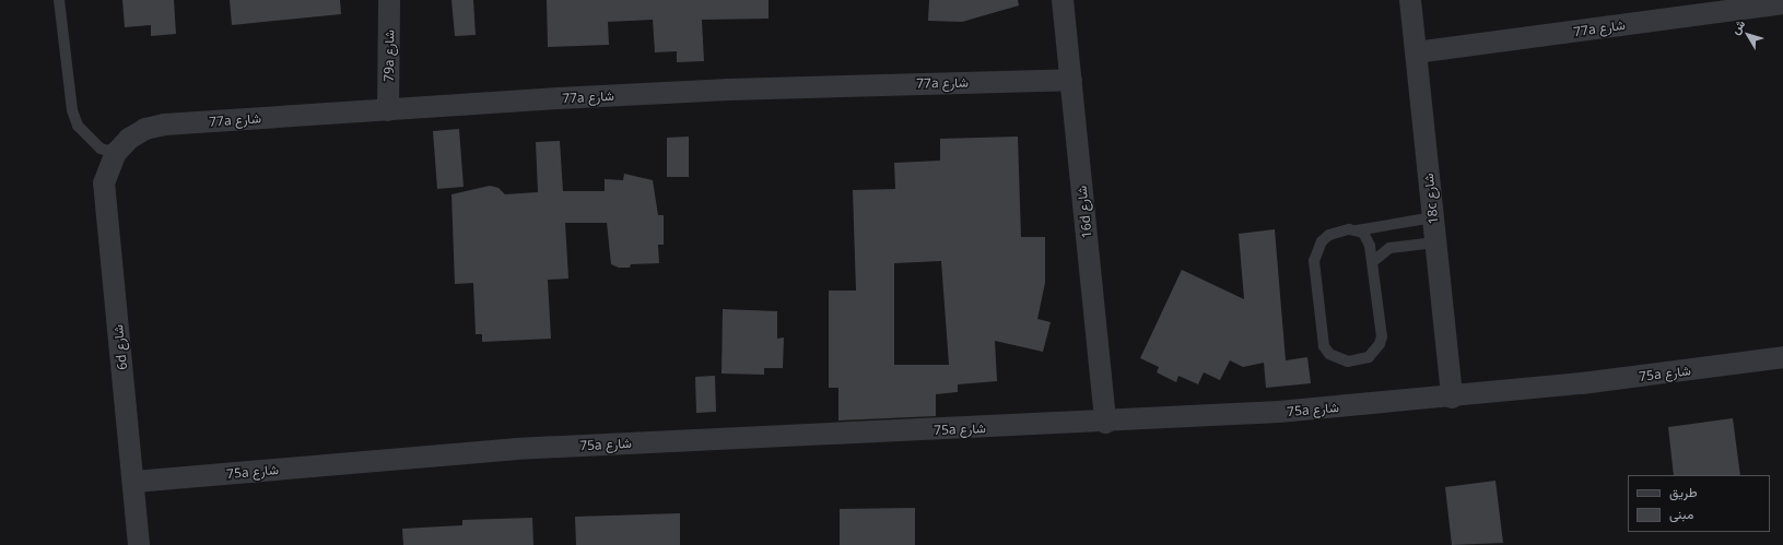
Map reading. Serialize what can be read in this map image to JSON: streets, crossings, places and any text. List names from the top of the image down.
{
  "streets": {
    "street": [
      "77a شارع",
      "79a شارع",
      "18c شارع",
      "16d شارع",
      "6d شارع",
      "75a شارع"
    ]
  },
  "crossings": [
    ["77a شارع", "79a شارع"],
    ["77a شارع", "18c شارع"],
    ["77a شارع", "16d شارع"],
    ["77a شارع", "6d شارع"],
    ["18c شارع", "75a شارع"],
    ["16d شارع", "75a شارع"],
    ["6d شارع", "75a شارع"]
  ],
  "legend": ["طريق", "مبنى"],
  "north": "top left"
}
